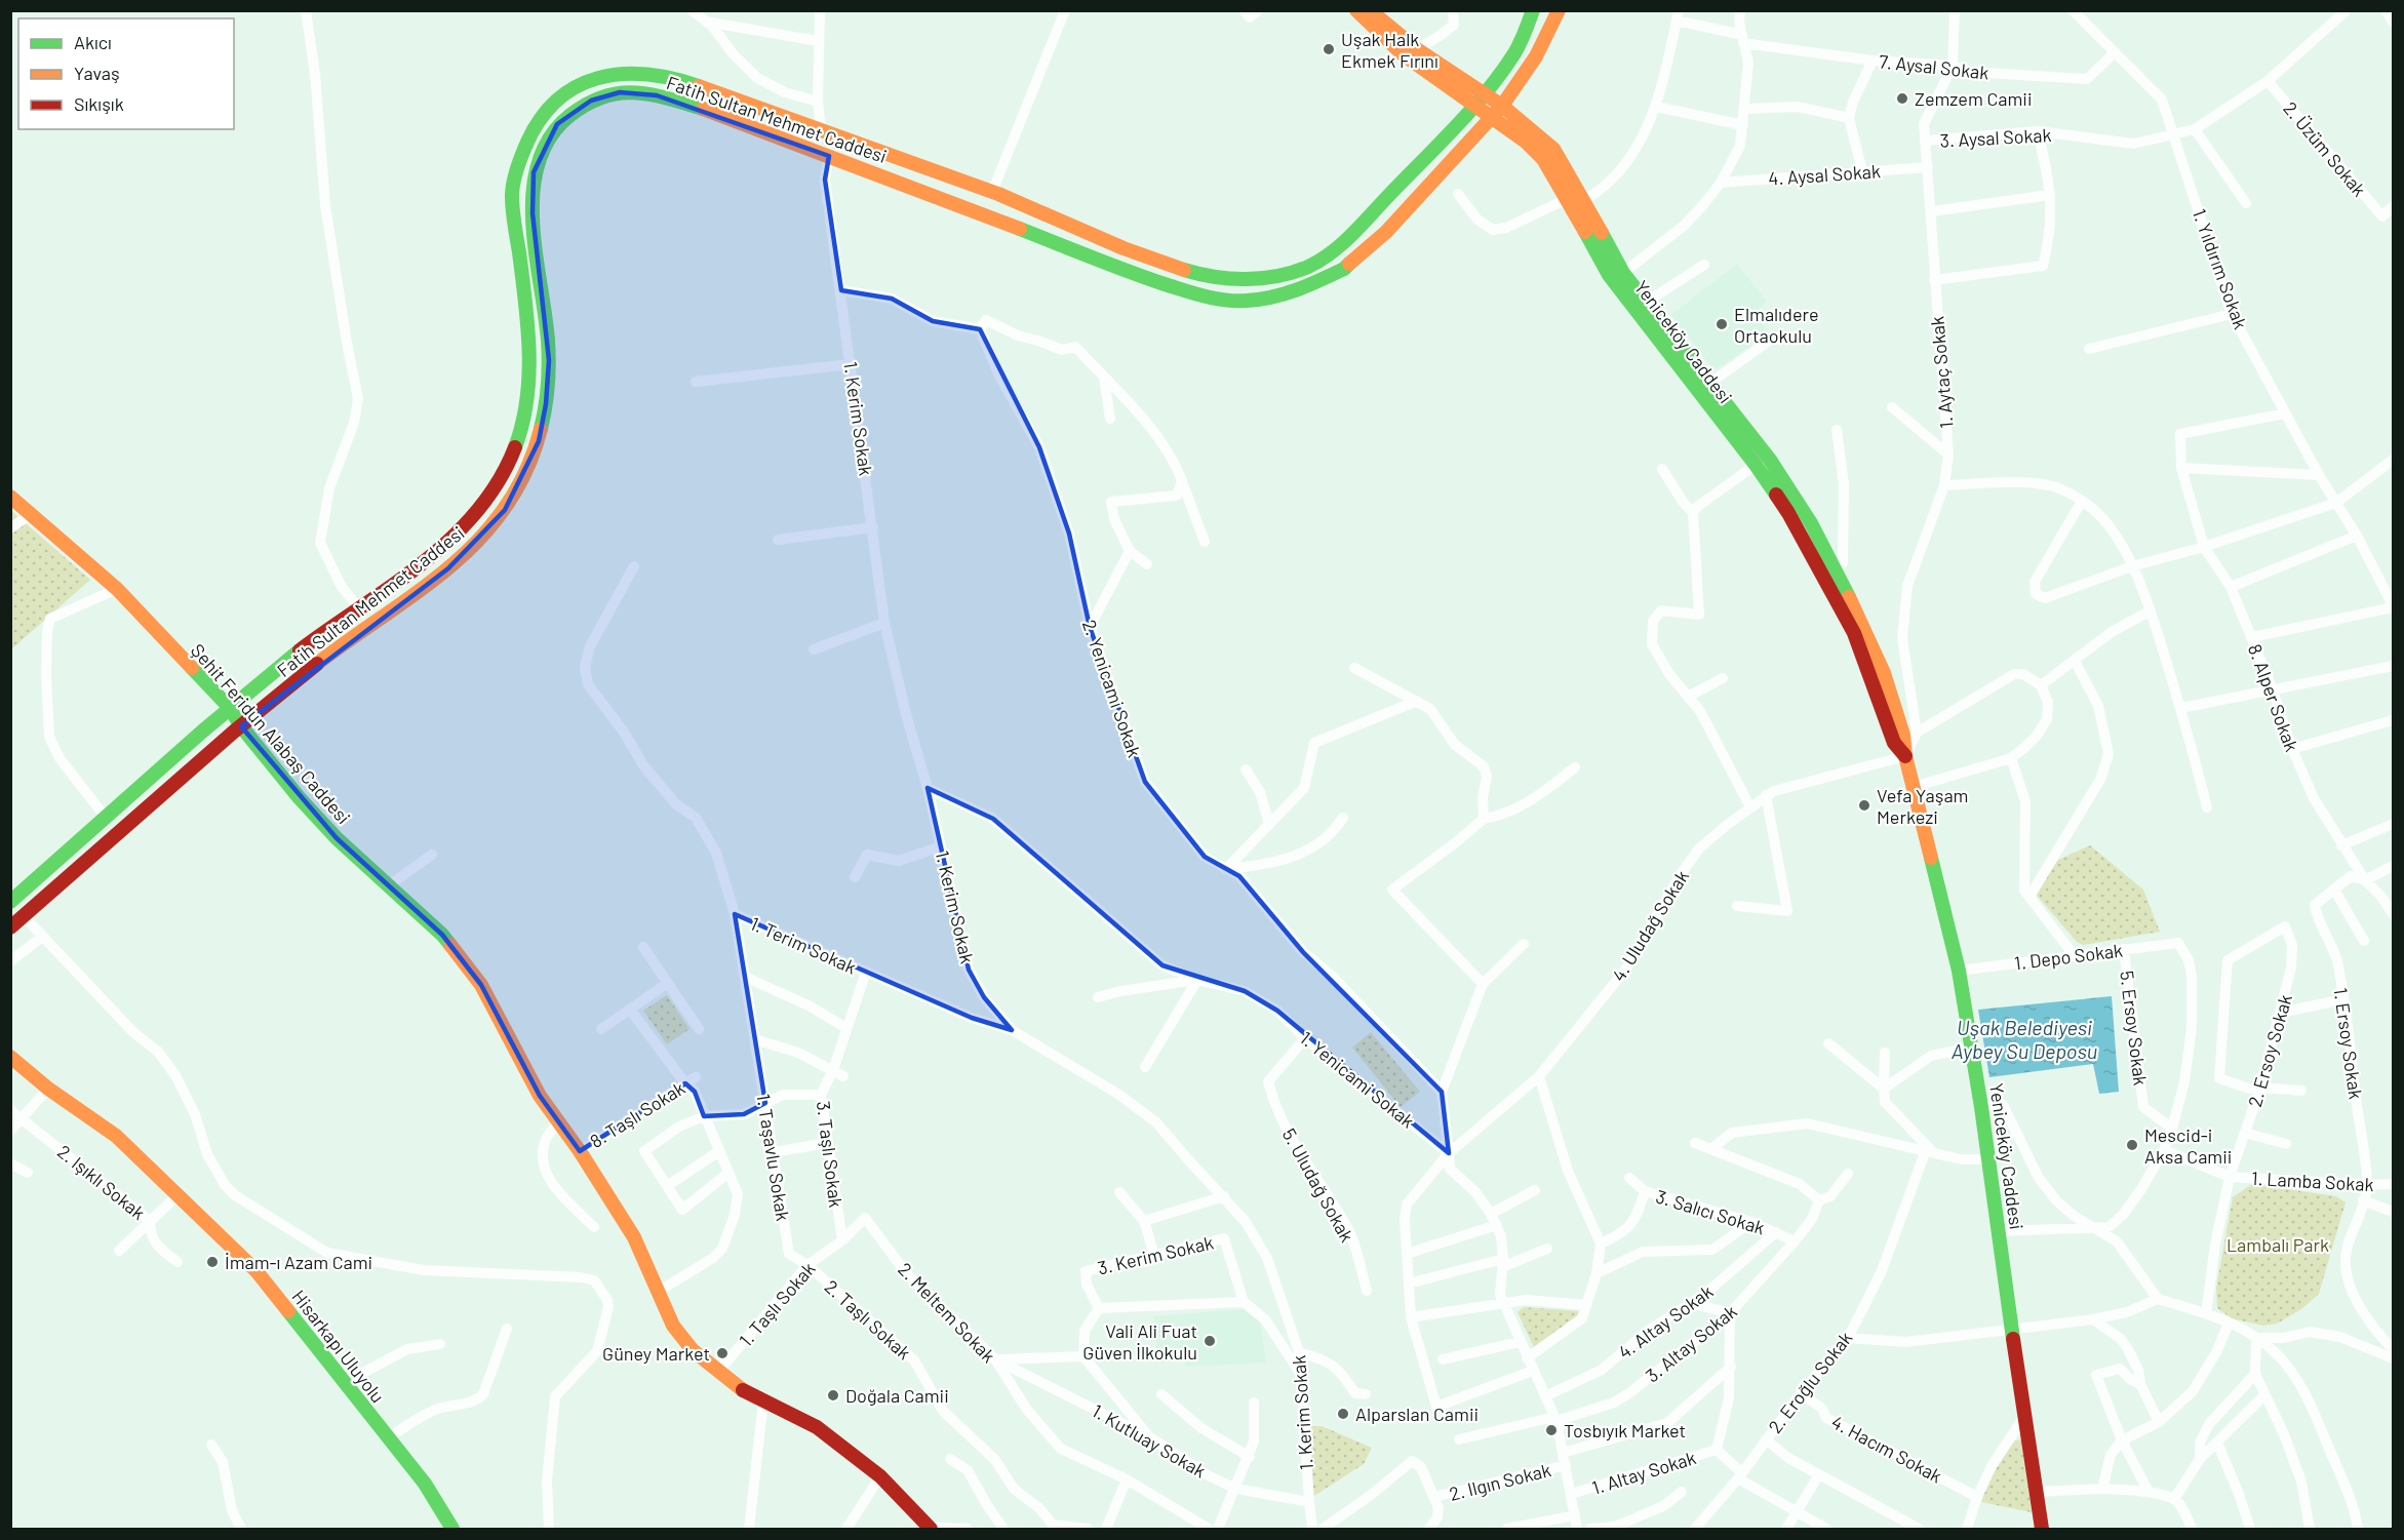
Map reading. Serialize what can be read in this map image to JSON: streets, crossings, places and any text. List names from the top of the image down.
{
  "streets": {
    "street": [
      "7. Aysal Sokak",
      "Fatih Sultan Mehmet Caddesi",
      "3. Aysal Sokak",
      "2. Üzüm Sokak",
      "4. Aysal Sokak",
      "1. Yıldırım Sokak",
      "Yeniceköy Caddesi",
      "1. Aytaç Sokak",
      "1. Kerim Sokak",
      "2. Yenicami Sokak",
      "8. Alper Sokak",
      "Şehit Feridun Alabaş Caddesi",
      "4. Uludağ Sokak",
      "1. Terim Sokak",
      "1. Depo Sokak",
      "5. Ersoy Sokak",
      "1. Ersoy Sokak",
      "2. Ersoy Sokak",
      "1. Yenicami Sokak",
      "8. Taşlı Sokak",
      "3. Taşlı Sokak",
      "1. Taşavlu Sokak",
      "1. Lamba Sokak",
      "2. Işıklı Sokak",
      "5. Uludağ Sokak",
      "3. Salıcı Sokak",
      "3. Kerim Sokak",
      "1. Taşlı Sokak",
      "2. Meltem Sokak",
      "2. Taşlı Sokak",
      "4. Altay Sokak",
      "3. Altay Sokak",
      "Hisarkapı Uluyolu",
      "2. Eroğlu Sokak",
      "1. Kutluay Sokak",
      "4. Hacım Sokak",
      "1. Altay Sokak",
      "2. Ilgın Sokak"
    ]
  },
  "crossings": [
    ["7. Aysal Sokak", "1. Yıldırım Sokak"],
    ["7. Aysal Sokak", "1. Aytaç Sokak"],
    ["Fatih Sultan Mehmet Caddesi", "Yeniceköy Caddesi"],
    ["Fatih Sultan Mehmet Caddesi", "1. Kerim Sokak"],
    ["Fatih Sultan Mehmet Caddesi", "Şehit Feridun Alabaş Caddesi"],
    ["3. Aysal Sokak", "2. Üzüm Sokak"],
    ["3. Aysal Sokak", "1. Yıldırım Sokak"],
    ["3. Aysal Sokak", "1. Aytaç Sokak"],
    ["4. Aysal Sokak", "1. Aytaç Sokak"],
    ["1. Yıldırım Sokak", "8. Alper Sokak"],
    ["Yeniceköy Caddesi", "4. Uludağ Sokak"],
    ["Yeniceköy Caddesi", "1. Depo Sokak"],
    ["1. Kerim Sokak", "1. Terim Sokak"],
    ["1. Kerim Sokak", "1. Yenicami Sokak"],
    ["1. Kerim Sokak", "1. Kutluay Sokak"],
    ["Şehit Feridun Alabaş Caddesi", "8. Taşlı Sokak"],
    ["Şehit Feridun Alabaş Caddesi", "1. Taşlı Sokak"],
    ["4. Uludağ Sokak", "1. Yenicami Sokak"],
    ["1. Terim Sokak", "3. Taşlı Sokak"],
    ["1. Terim Sokak", "1. Taşavlu Sokak"],
    ["1. Depo Sokak", "5. Ersoy Sokak"],
    ["1. Ersoy Sokak", "1. Lamba Sokak"],
    ["2. Ersoy Sokak", "1. Lamba Sokak"],
    ["1. Yenicami Sokak", "5. Uludağ Sokak"],
    ["1. Yenicami Sokak", "4. Altay Sokak"],
    ["1. Yenicami Sokak", "3. Altay Sokak"],
    ["1. Yenicami Sokak", "1. Altay Sokak"],
    ["1. Yenicami Sokak", "2. Ilgın Sokak"],
    ["3. Taşlı Sokak", "1. Taşlı Sokak"],
    ["1. Taşavlu Sokak", "1. Taşlı Sokak"],
    ["1. Taşavlu Sokak", "2. Taşlı Sokak"],
    ["3. Salıcı Sokak", "4. Altay Sokak"],
    ["3. Salıcı Sokak", "3. Altay Sokak"],
    ["1. Taşlı Sokak", "2. Meltem Sokak"],
    ["1. Taşlı Sokak", "2. Taşlı Sokak"],
    ["2. Meltem Sokak", "1. Kutluay Sokak"],
    ["2. Eroğlu Sokak", "4. Hacım Sokak"]
  ],
  "water": ["Uşak Belediyesi Aybey Su Deposu"],
  "parks": ["Lambalı Park"],
  "places": [
    "Uşak Halk Ekmek Fırını",
    "Zemzem Camii",
    "Elmalıdere Ortaokulu",
    "Vefa Yaşam Merkezi",
    "Mescid-i Aksa Camii",
    "İmam-ı Azam Cami",
    "Vali Ali Fuat Güven İlkokulu",
    "Güney Market",
    "Doğala Camii",
    "Alparslan Camii",
    "Tosbıyık Market"
  ],
  "legend": ["Akıcı", "Yavaş", "Sıkışık"]
}
